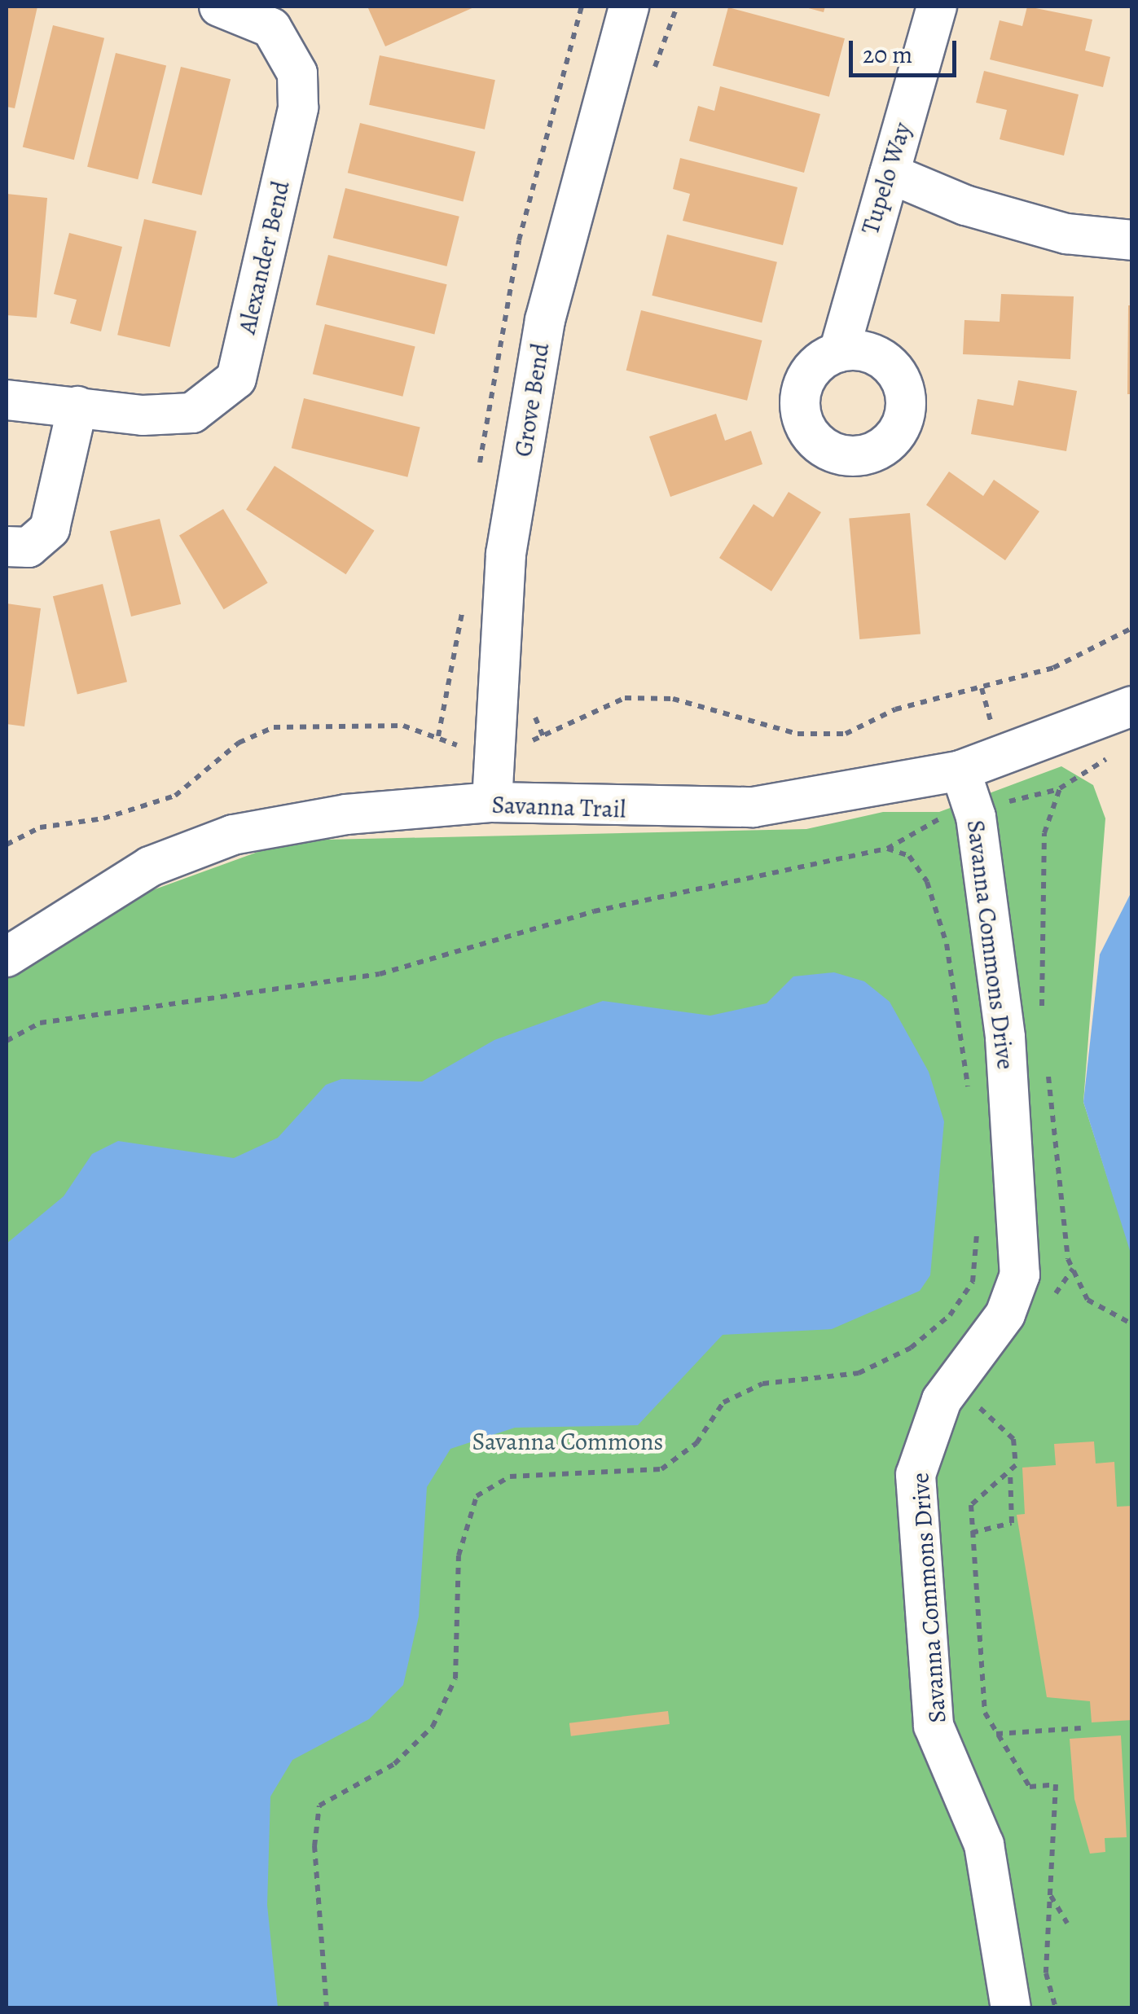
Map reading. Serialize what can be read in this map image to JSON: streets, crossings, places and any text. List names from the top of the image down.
{
  "streets": {
    "street": [
      "Tupelo Way",
      "Alexander Bend",
      "Grove Bend",
      "Savanna Trail",
      "Savanna Commons Drive"
    ]
  },
  "crossings": [
    ["Grove Bend", "Savanna Trail"],
    ["Savanna Trail", "Savanna Commons Drive"]
  ],
  "parks": ["Savanna Commons"],
  "scale_bar": "20 m"
}
